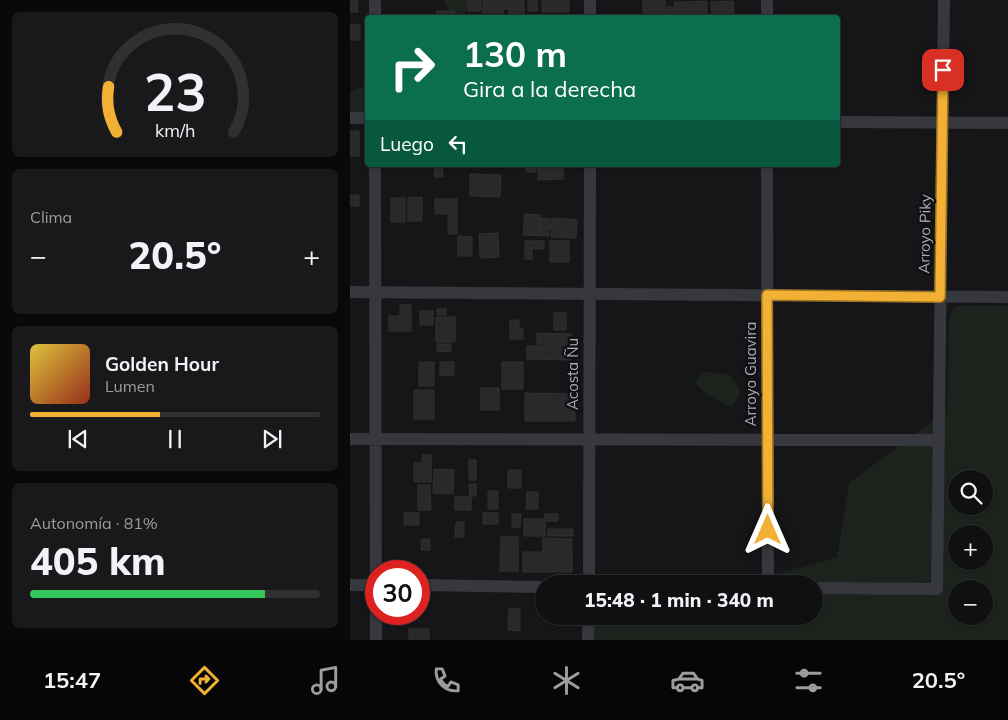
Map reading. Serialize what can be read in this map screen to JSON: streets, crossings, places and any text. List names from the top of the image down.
{
  "streets": {
    "street": ["Arroyo Piky", "Acosta Ñu", "Arroyo Guavira"]
  },
  "page": {
    "turn": ["130 m", "Gira a la derecha"],
    "then": "Luego",
    "tile": [
      "Clima",
      ["Autonomía · 81%", "405 km"]
    ],
    "heat": ["−", "20.5°", "+"],
    "song": ["Golden Hour", "Lumen"],
    "map_buttons": ["+", "−"],
    "limit": "30",
    "trip": "15:48 · 1 min · 340 m",
    "tabs": ["15:47", "20.5°"],
    "gauge": ["23", "km/h"]
  }
}
